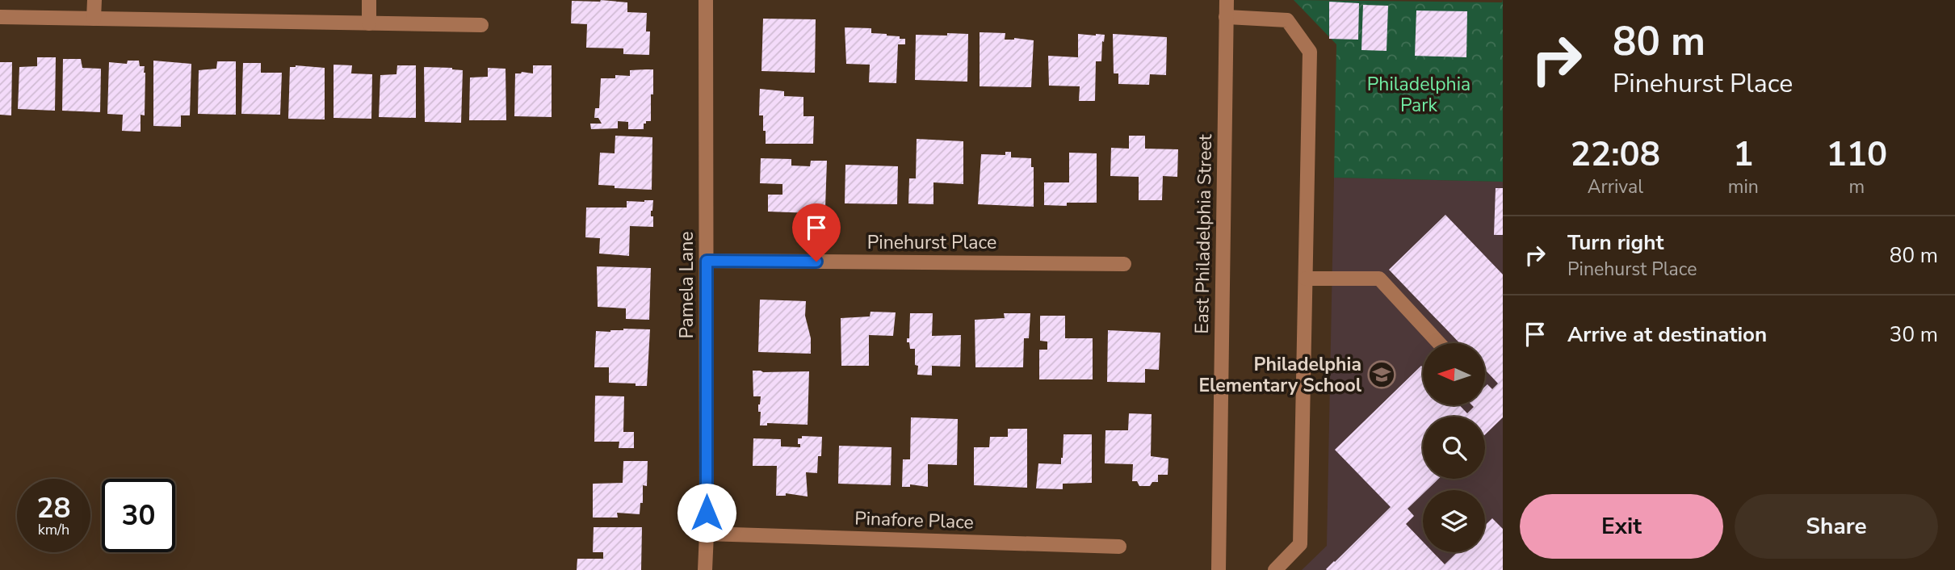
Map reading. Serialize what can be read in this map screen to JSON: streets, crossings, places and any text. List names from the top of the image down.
{
  "streets": {
    "street": [
      "East Philadelphia Street",
      "Pinehurst Place",
      "Pamela Lane",
      "Pinafore Place"
    ]
  },
  "crossings": [
    ["Pinehurst Place", "Pamela Lane"],
    ["Pamela Lane", "Pinafore Place"]
  ],
  "parks": ["Philadelphia Park"],
  "places": {
    "school or university": ["Philadelphia Elementary School"]
  },
  "north": "left",
  "page": {
    "turn": ["80 m", "Pinehurst Place"],
    "eta": [
      "22:08",
      "Arrival",
      "1",
      "min",
      "110",
      "m"
    ],
    "list": [
      {
        "name": "Turn right",
        "note": "Pinehurst Place",
        "value": "80 m"
      },
      {
        "name": "Arrive at destination",
        "value": "30 m"
      }
    ],
    "speed": "28 km/h",
    "limit": "30",
    "buttons": ["Exit", "Share"]
  }
}
